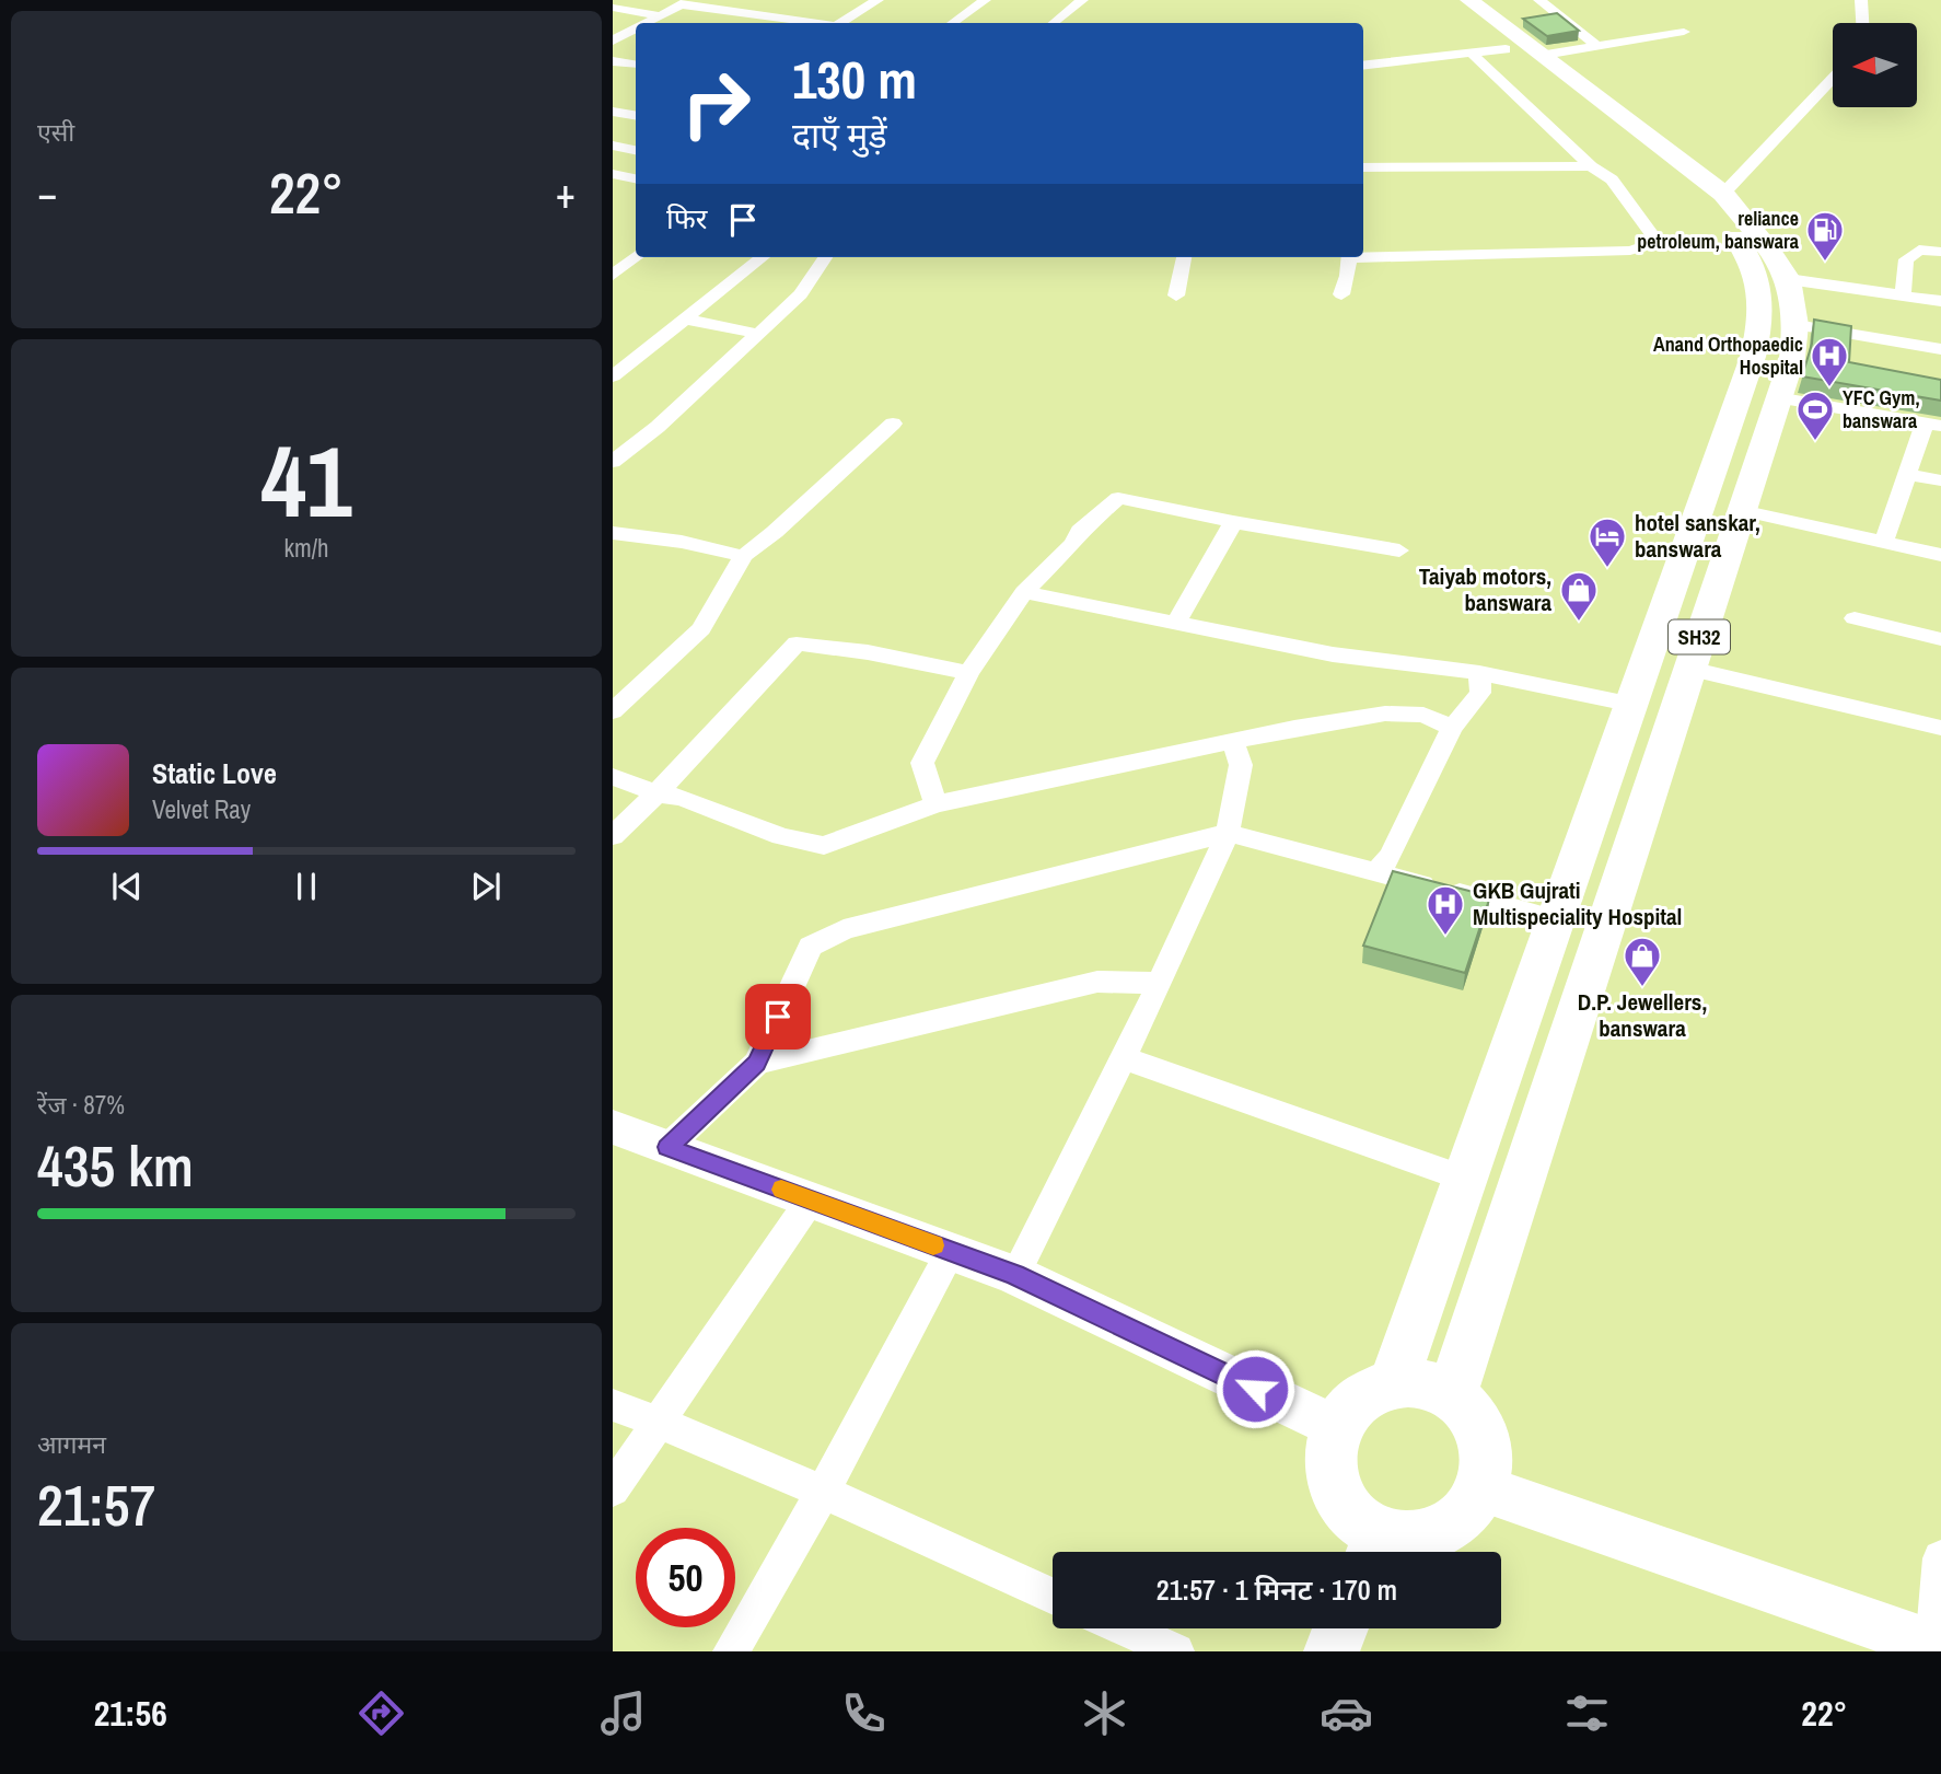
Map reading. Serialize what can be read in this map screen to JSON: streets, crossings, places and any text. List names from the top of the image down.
{
  "streets": {
    "main road": ["SH32"]
  },
  "places": {
    "fuel station": ["reliance petroleum, banswara"],
    "hospital": ["Anand Orthopaedic Hospital", "GKB Gujrati Multispeciality Hospital"],
    "sports": ["YFC Gym, banswara"],
    "hotel": ["hotel sanskar, banswara"],
    "shop": ["Taiyab motors, banswara", "D.P. Jewellers, banswara"]
  },
  "north": "left",
  "page": {
    "tile": [
      "एसी",
      ["41", "km/h"],
      ["रेंज · 87%", "435 km"],
      ["आगमन", "21:57"]
    ],
    "turn": ["130 m", "दाएँ मुड़ें"],
    "heat": ["−", "22°", "+"],
    "then": "फिर",
    "song": ["Static Love", "Velvet Ray"],
    "limit": "50",
    "trip": "21:57 · 1 मिनट · 170 m",
    "tabs": ["21:56", "22°"]
  }
}
